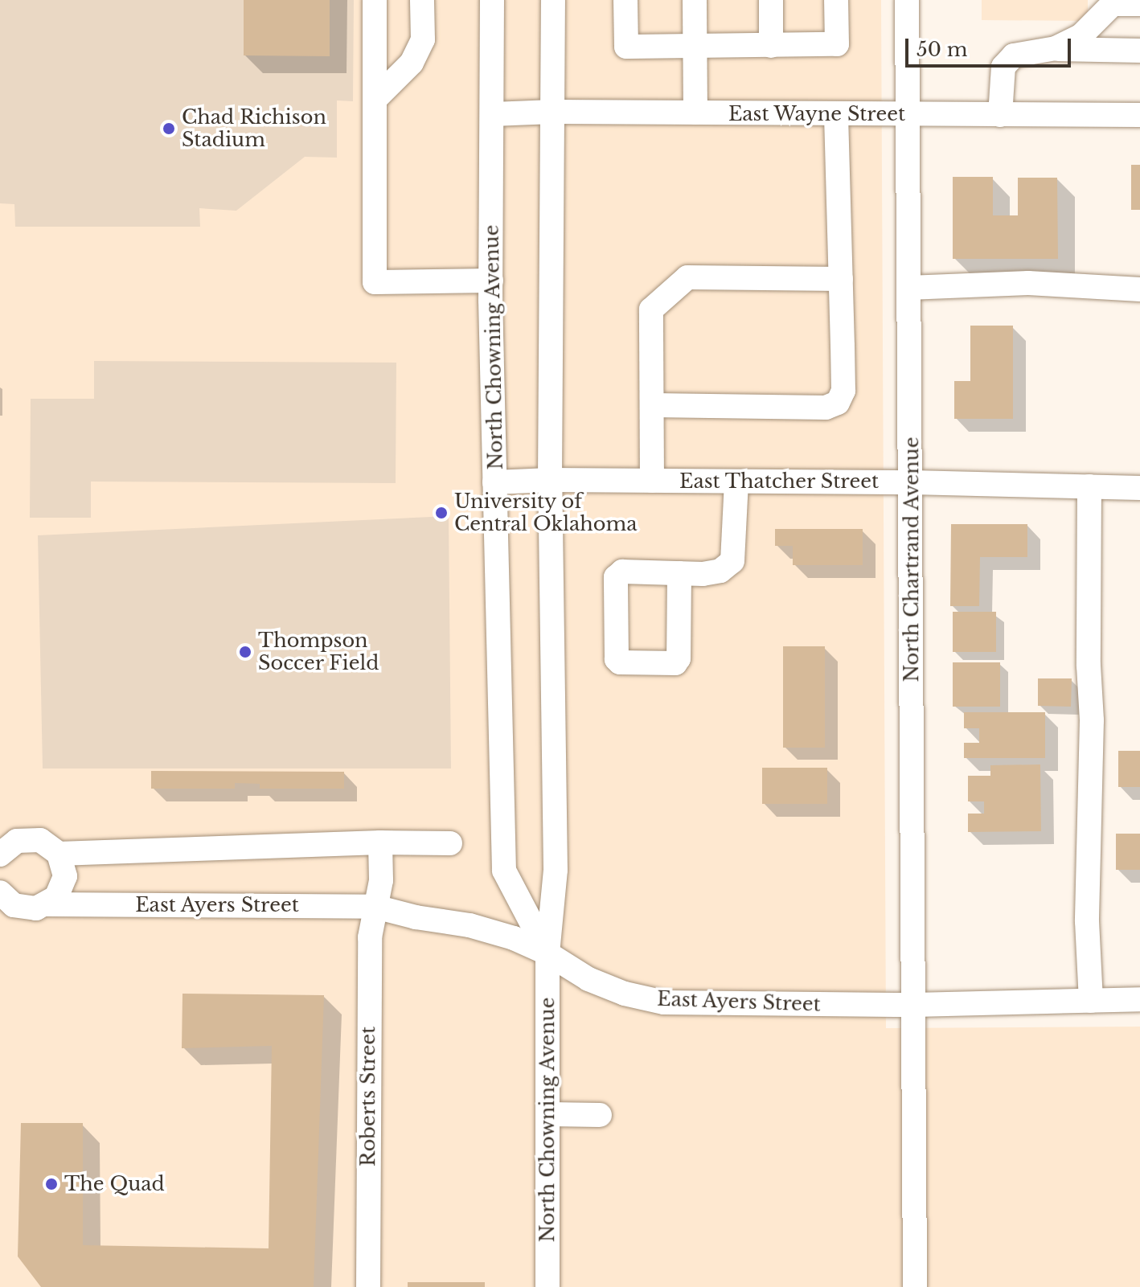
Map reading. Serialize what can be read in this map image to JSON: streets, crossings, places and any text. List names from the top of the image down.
{
  "streets": {
    "street": [
      "East Wayne Street",
      "North Chowning Avenue",
      "East Thatcher Street",
      "North Chartrand Avenue",
      "East Ayers Street",
      "Roberts Street"
    ]
  },
  "crossings": [
    ["East Wayne Street", "North Chowning Avenue"],
    ["East Wayne Street", "North Chartrand Avenue"],
    ["North Chowning Avenue", "East Thatcher Street"],
    ["North Chowning Avenue", "East Ayers Street"],
    ["East Thatcher Street", "North Chartrand Avenue"],
    ["North Chartrand Avenue", "East Ayers Street"],
    ["East Ayers Street", "Roberts Street"]
  ],
  "places": [
    "Chad Richison Stadium",
    "University of Central Oklahoma",
    "Thompson Soccer Field",
    "The Quad"
  ],
  "scale_bar": "50 m"
}
